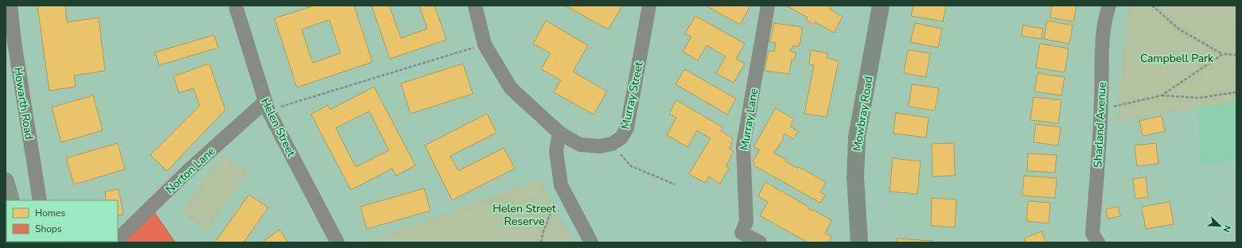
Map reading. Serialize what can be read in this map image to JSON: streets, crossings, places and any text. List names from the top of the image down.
{
  "streets": {
    "main road": ["Mowbray Road"],
    "street": [
      "Murray Street",
      "Howarth Road",
      "Murray Lane",
      "Sharland Avenue",
      "Helen Street",
      "Norton Lane"
    ]
  },
  "crossings": [
    ["Helen Street", "Norton Lane"]
  ],
  "parks": ["Campbell Park", "Helen Street Reserve"],
  "legend": ["Homes", "Shops"],
  "north": "bottom right"
}
